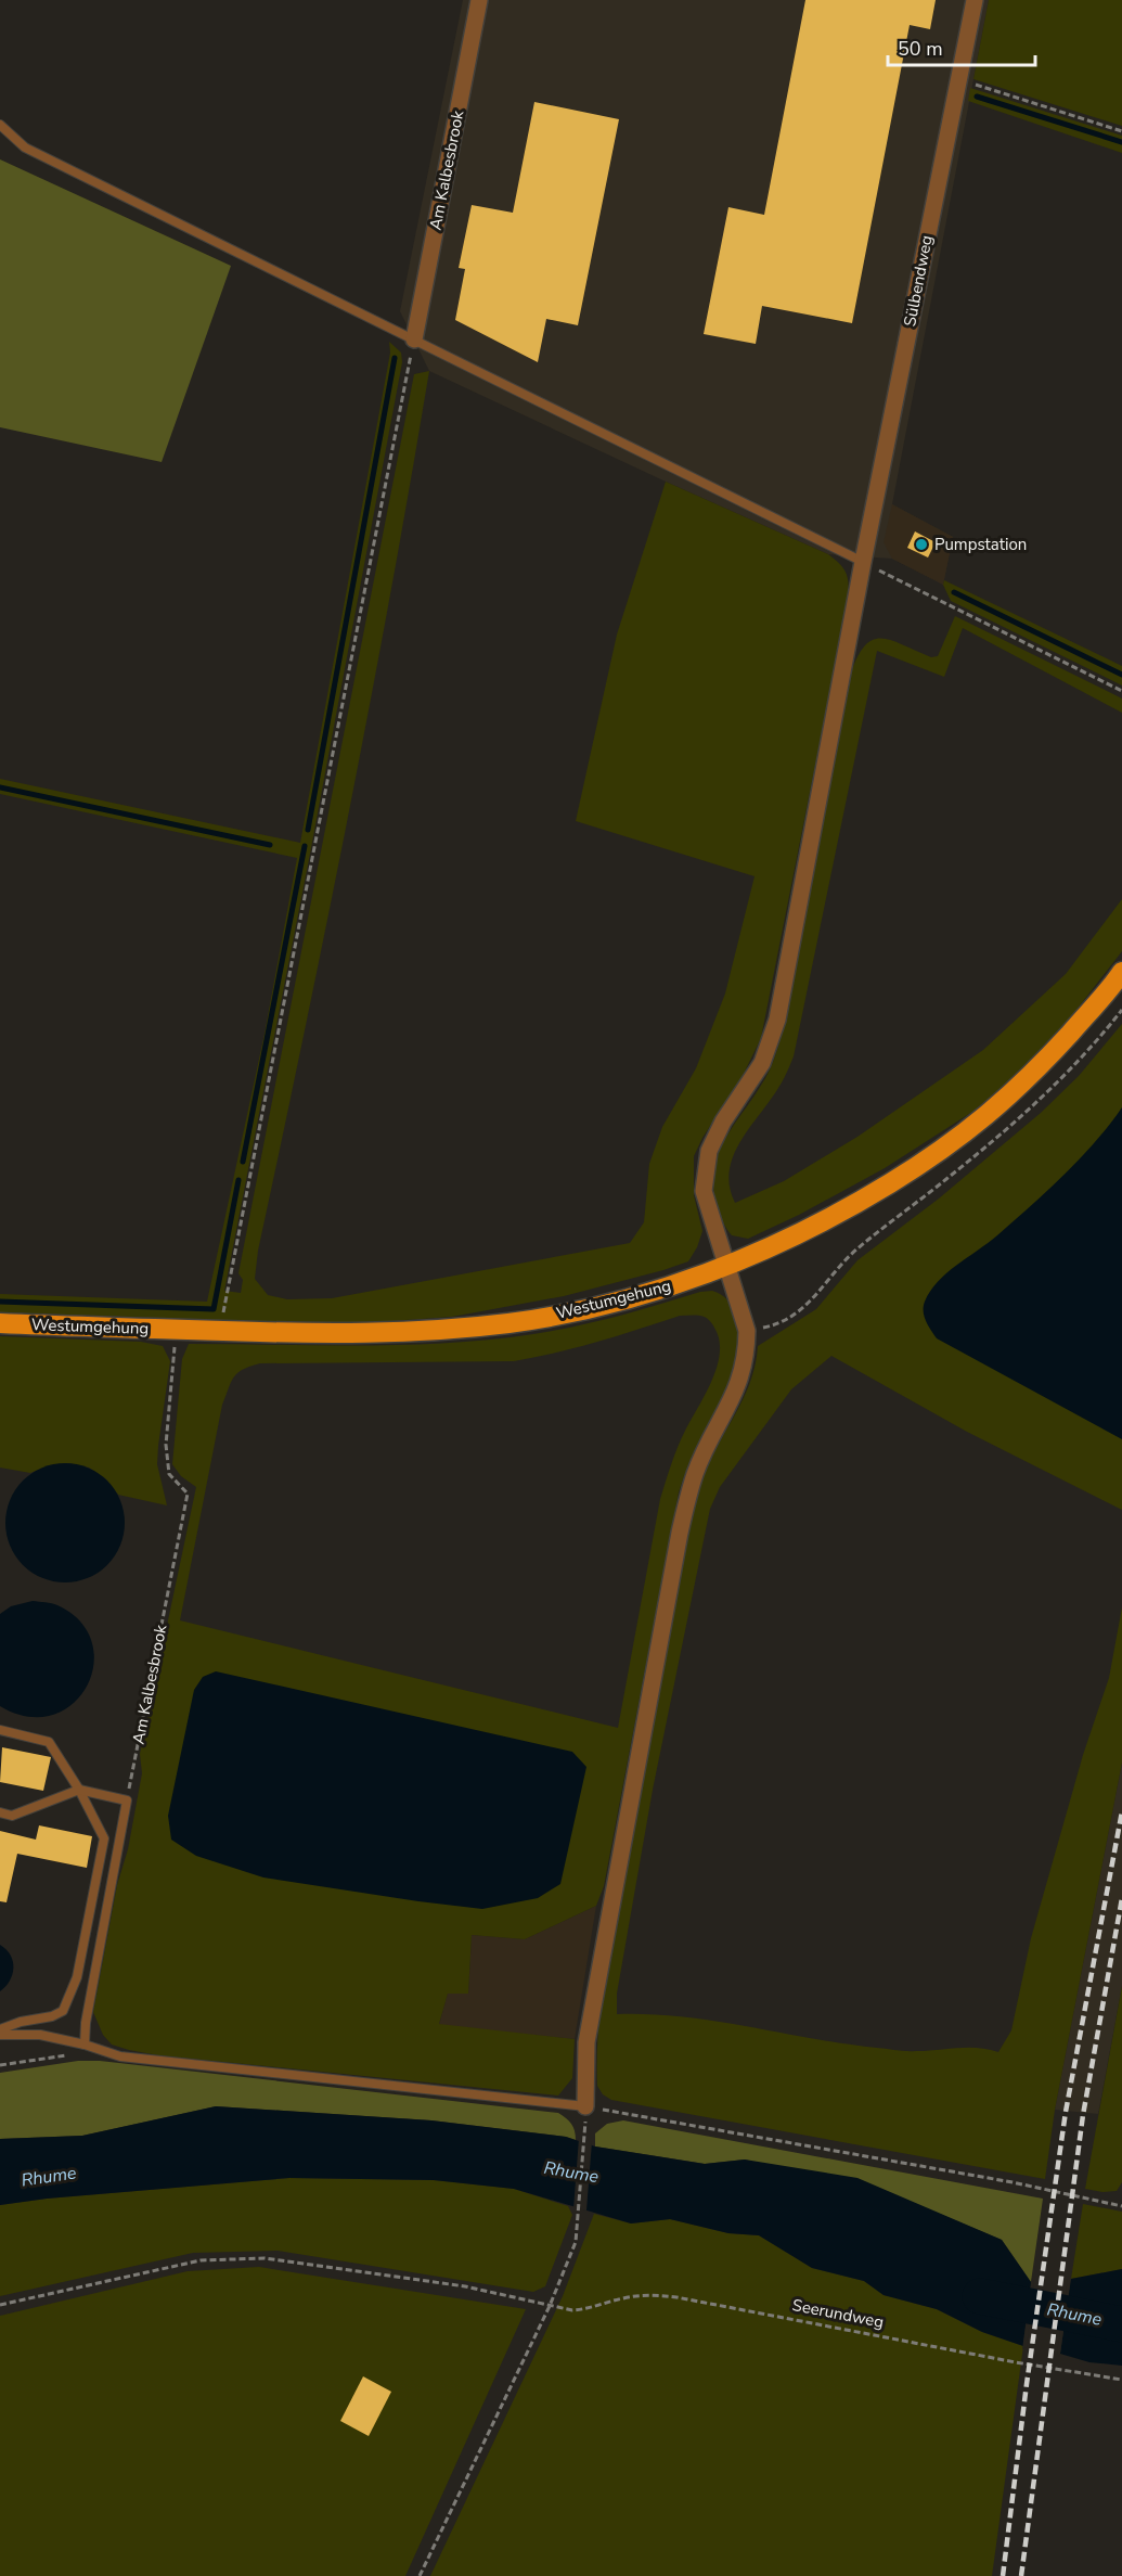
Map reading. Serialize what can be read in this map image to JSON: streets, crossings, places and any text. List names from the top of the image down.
{
  "streets": {
    "main road": ["Westumgehung"],
    "street": ["Am Kalbesbrook", "Sülbendweg"],
    "path": ["Seerundweg"]
  },
  "crossings": [
    ["Am Kalbesbrook", "Westumgehung"],
    ["Sülbendweg", "Westumgehung"]
  ],
  "water": ["Rhume"],
  "places": ["Pumpstation"],
  "scale_bar": "50 m"
}
